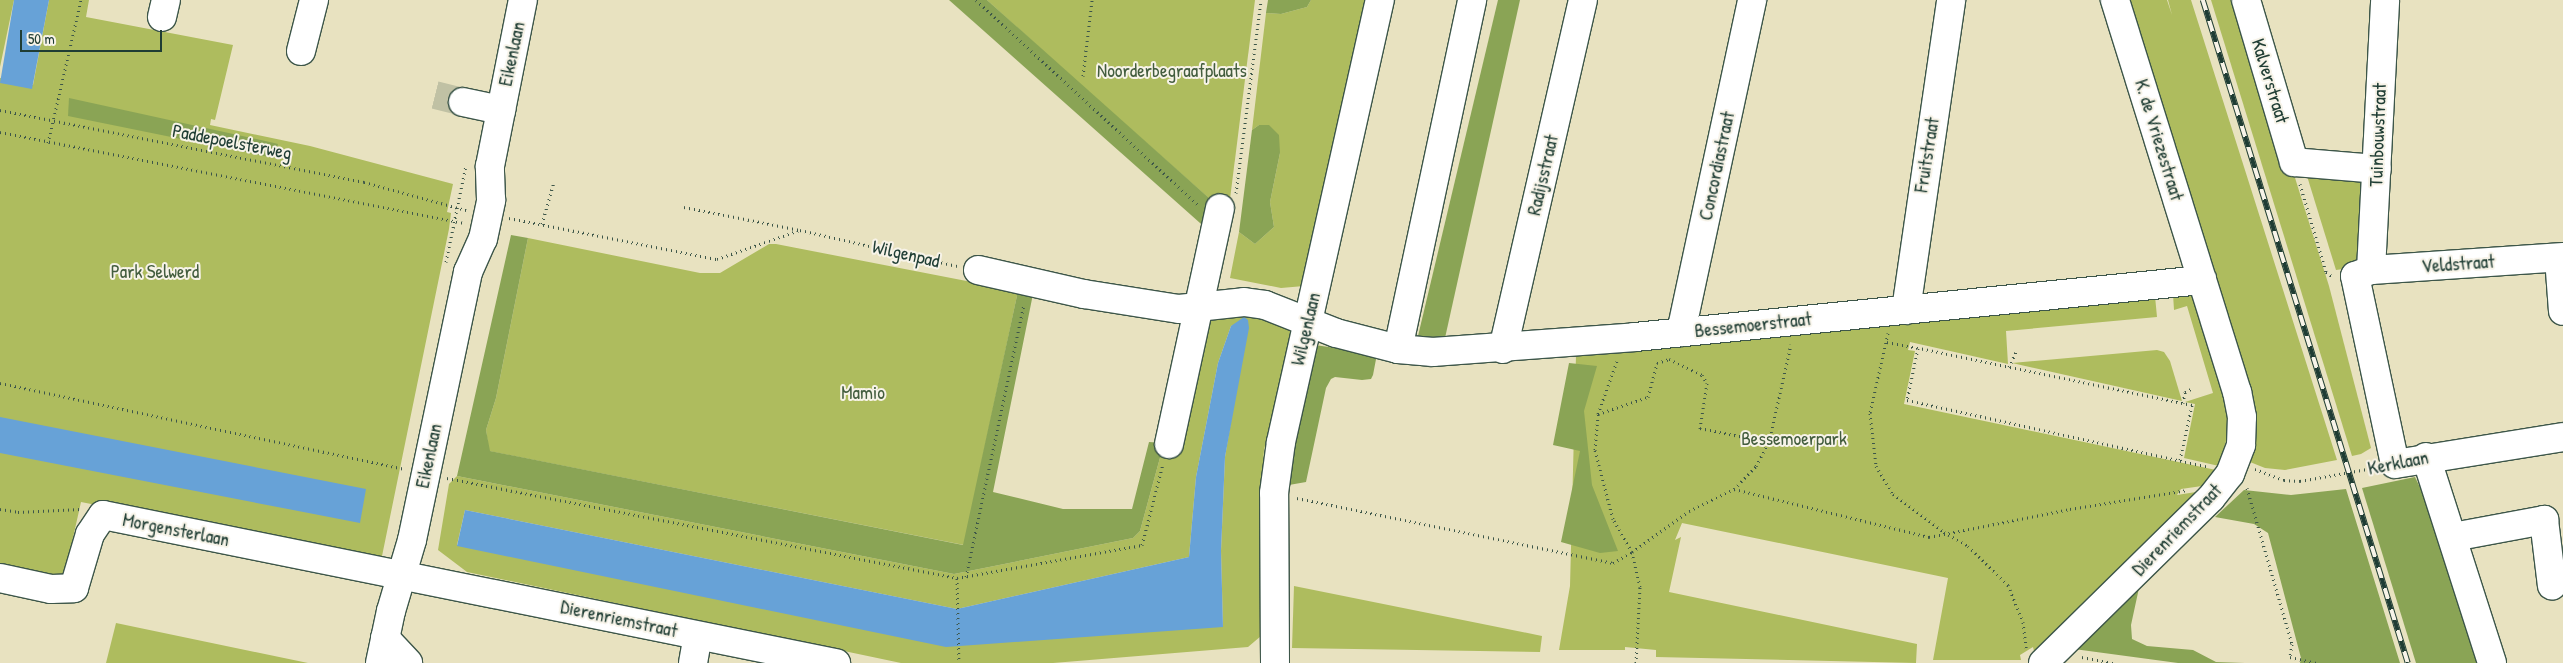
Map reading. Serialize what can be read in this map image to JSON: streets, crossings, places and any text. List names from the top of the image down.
{
  "streets": {
    "street": [
      "Eikenlaan",
      "Kalverstraat",
      "Tuinbouwstraat",
      "K. de Vriezestraat",
      "Fruitstraat",
      "Concordiastraat",
      "Radijsstraat",
      "Veldstraat",
      "Bessemoerstraat",
      "Wilgenlaan",
      "Kerklaan",
      "Morgensterlaan",
      "Dierenriemstraat"
    ],
    "path": ["Paddepoelsterweg", "Wilgenpad"]
  },
  "crossings": [
    ["Eikenlaan", "Paddepoelsterweg"],
    ["Eikenlaan", "Morgensterlaan"],
    ["Eikenlaan", "Dierenriemstraat"],
    ["Tuinbouwstraat", "Veldstraat"],
    ["Tuinbouwstraat", "Kerklaan"],
    ["K. de Vriezestraat", "Bessemoerstraat"],
    ["Fruitstraat", "Bessemoerstraat"],
    ["Concordiastraat", "Bessemoerstraat"],
    ["Radijsstraat", "Bessemoerstraat"],
    ["Bessemoerstraat", "Wilgenlaan"],
    ["Kerklaan", "Dierenriemstraat"],
    ["Morgensterlaan", "Dierenriemstraat"]
  ],
  "parks": [
    "Noorderbegraafplaats",
    "Park Selwerd",
    "Mamio",
    "Bessemoerpark"
  ],
  "scale_bar": "50 m"
}
